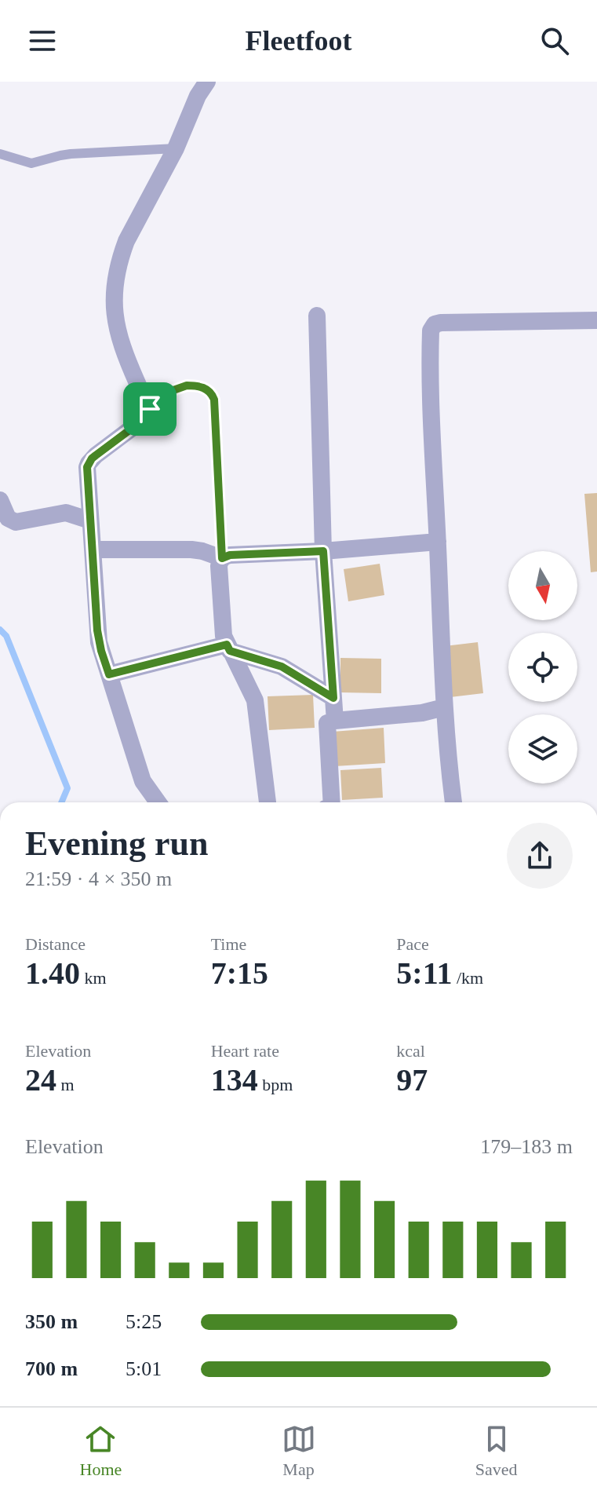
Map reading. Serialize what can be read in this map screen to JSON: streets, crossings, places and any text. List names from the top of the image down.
{
  "north": "bottom",
  "page": {
    "header": "Fleetfoot",
    "heading": ["Evening run", "21:59 · 4 × 350 m"],
    "stats": [
      ["Distance", "1.40 km"],
      ["Time", "7:15"],
      ["Pace", "5:11 /km"],
      ["Elevation", "24 m"],
      ["Heart rate", "134 bpm"],
      ["kcal", "97"]
    ],
    "chart": ["Elevation", "179–183 m"],
    "list": [
      {
        "name": "350 m",
        "note": "5:25"
      },
      {
        "name": "700 m",
        "note": "5:01"
      }
    ],
    "tabs": ["Home", "Map", "Saved"]
  }
}
